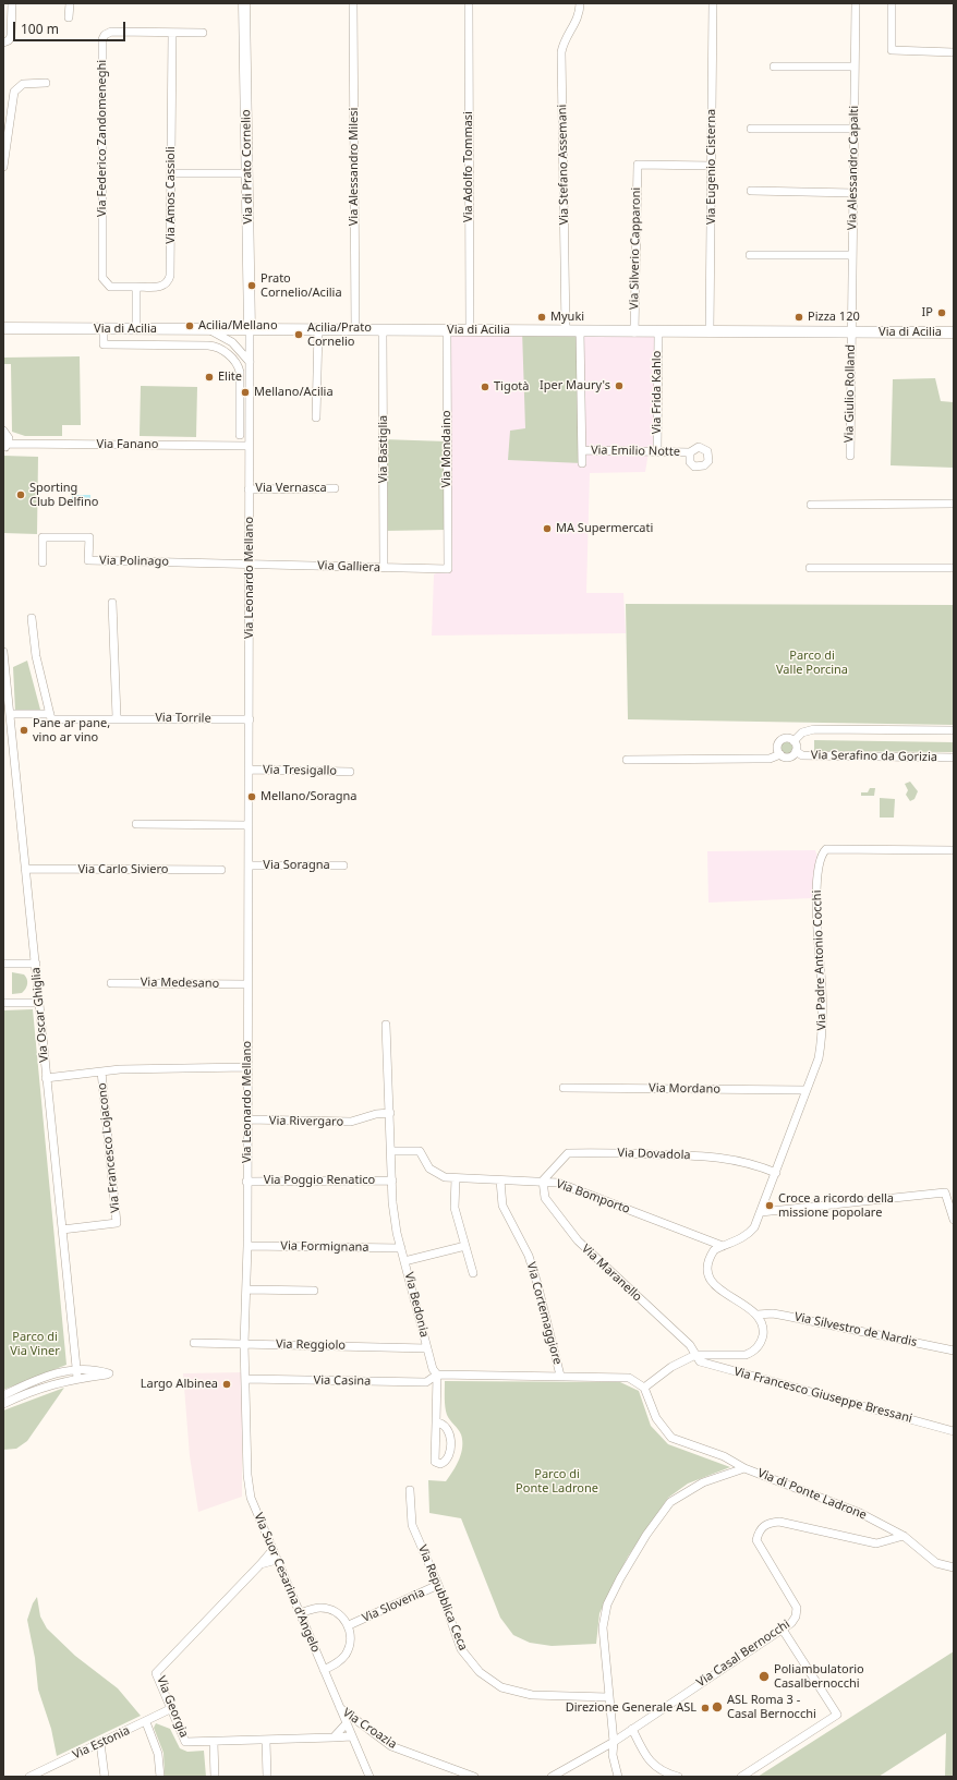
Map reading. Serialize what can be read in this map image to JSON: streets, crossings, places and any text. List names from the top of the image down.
{
  "streets": {
    "street": [
      "Via Federico Zandomeneghi",
      "Via Stefano Assemani",
      "Via di Prato Cornelio",
      "Via Alessandro Milesi",
      "Via Adolfo Tommasi",
      "Via Eugenio Cisterna",
      "Via Alessandro Capalti",
      "Via Amos Cassioli",
      "Via Silverio Capparoni",
      "Via di Acilia",
      "Via Frida Kahlo",
      "Via Giulio Rolland",
      "Via Fanano",
      "Via Bastiglia",
      "Via Mondaino",
      "Via Emilio Notte",
      "Via Vernasca",
      "Via Polinago",
      "Via Galliera",
      "Via Leonardo Mellano",
      "Via Torrile",
      "Via Serafino da Gorizia",
      "Via Tresigallo",
      "Via Soragna",
      "Via Carlo Siviero",
      "Via Padre Antonio Cocchi",
      "Via Medesano",
      "Via Oscar Ghiglia",
      "Via Mordano",
      "Via Rivergaro",
      "Via Francesco Lojacono",
      "Via Dovadola",
      "Via Poggio Renatico",
      "Via Bomporto",
      "Via Formignana",
      "Via Maranello",
      "Via Bedonia",
      "Via Cortemaggiore",
      "Via Silvestro de Nardis",
      "Via Reggiolo",
      "Via Casina",
      "Via Francesco Giuseppe Bressani",
      "Via di Ponte Ladrone",
      "Via Suor Cesarina d'Angelo",
      "Via Repubblica Ceca",
      "Via Slovenia",
      "Via Casal Bernocchi",
      "Via Georgia",
      "Via Croazia",
      "Via Estonia"
    ]
  },
  "crossings": [
    ["Via Federico Zandomeneghi", "Via Amos Cassioli"],
    ["Via Stefano Assemani", "Via di Acilia"],
    ["Via di Prato Cornelio", "Via di Acilia"],
    ["Via di Prato Cornelio", "Via Leonardo Mellano"],
    ["Via Alessandro Milesi", "Via di Acilia"],
    ["Via Adolfo Tommasi", "Via di Acilia"],
    ["Via Eugenio Cisterna", "Via Silverio Capparoni"],
    ["Via Eugenio Cisterna", "Via di Acilia"],
    ["Via Alessandro Capalti", "Via di Acilia"],
    ["Via Alessandro Capalti", "Via Giulio Rolland"],
    ["Via Silverio Capparoni", "Via di Acilia"],
    ["Via di Acilia", "Via Frida Kahlo"],
    ["Via di Acilia", "Via Giulio Rolland"],
    ["Via di Acilia", "Via Bastiglia"],
    ["Via di Acilia", "Via Mondaino"],
    ["Via di Acilia", "Via Leonardo Mellano"],
    ["Via Frida Kahlo", "Via Emilio Notte"],
    ["Via Fanano", "Via Leonardo Mellano"],
    ["Via Bastiglia", "Via Galliera"],
    ["Via Mondaino", "Via Galliera"],
    ["Via Vernasca", "Via Leonardo Mellano"],
    ["Via Polinago", "Via Galliera"],
    ["Via Polinago", "Via Leonardo Mellano"],
    ["Via Galliera", "Via Leonardo Mellano"],
    ["Via Leonardo Mellano", "Via Torrile"],
    ["Via Leonardo Mellano", "Via Tresigallo"],
    ["Via Leonardo Mellano", "Via Soragna"],
    ["Via Leonardo Mellano", "Via Medesano"],
    ["Via Leonardo Mellano", "Via Rivergaro"],
    ["Via Leonardo Mellano", "Via Poggio Renatico"],
    ["Via Leonardo Mellano", "Via Formignana"],
    ["Via Leonardo Mellano", "Via Reggiolo"],
    ["Via Leonardo Mellano", "Via Casina"],
    ["Via Leonardo Mellano", "Via Suor Cesarina d'Angelo"],
    ["Via Torrile", "Via Oscar Ghiglia"],
    ["Via Carlo Siviero", "Via Oscar Ghiglia"],
    ["Via Padre Antonio Cocchi", "Via Mordano"],
    ["Via Padre Antonio Cocchi", "Via Dovadola"],
    ["Via Padre Antonio Cocchi", "Via Bomporto"],
    ["Via Padre Antonio Cocchi", "Via Silvestro de Nardis"],
    ["Via Oscar Ghiglia", "Via Francesco Lojacono"],
    ["Via Rivergaro", "Via Bedonia"],
    ["Via Dovadola", "Via Bomporto"],
    ["Via Dovadola", "Via Maranello"],
    ["Via Poggio Renatico", "Via Bedonia"],
    ["Via Bomporto", "Via Maranello"],
    ["Via Bomporto", "Via Bedonia"],
    ["Via Bomporto", "Via Cortemaggiore"],
    ["Via Formignana", "Via Bedonia"],
    ["Via Maranello", "Via Francesco Giuseppe Bressani"],
    ["Via Bedonia", "Via Reggiolo"],
    ["Via Bedonia", "Via Casina"],
    ["Via Casina", "Via Suor Cesarina d'Angelo"],
    ["Via di Ponte Ladrone", "Via Repubblica Ceca"],
    ["Via di Ponte Ladrone", "Via Casal Bernocchi"],
    ["Via Suor Cesarina d'Angelo", "Via Slovenia"],
    ["Via Suor Cesarina d'Angelo", "Via Georgia"],
    ["Via Suor Cesarina d'Angelo", "Via Croazia"],
    ["Via Repubblica Ceca", "Via Slovenia"],
    ["Via Georgia", "Via Estonia"]
  ],
  "parks": ["Parco di Valle Porcina", "Parco di Via Viner", "Parco di Ponte Ladrone"],
  "places": [
    "Prato Cornelio/Acilia",
    "IP",
    "Myuki",
    "Pizza 120",
    "Acilia/Mellano",
    "Acilia/Prato Cornelio",
    "Elite",
    "Iper Maury's",
    "Tigotà",
    "Mellano/Acilia",
    "Sporting Club Delfino",
    "MA Supermercati",
    "Pane ar pane, vino ar vino",
    "Mellano/Soragna",
    "Croce a ricordo della missione popolare",
    "Largo Albinea",
    "Poliambulatorio Casalbernocchi",
    "ASL Roma 3 - Casal Bernocchi",
    "Direzione Generale ASL"
  ],
  "scale_bar": "100 m"
}
